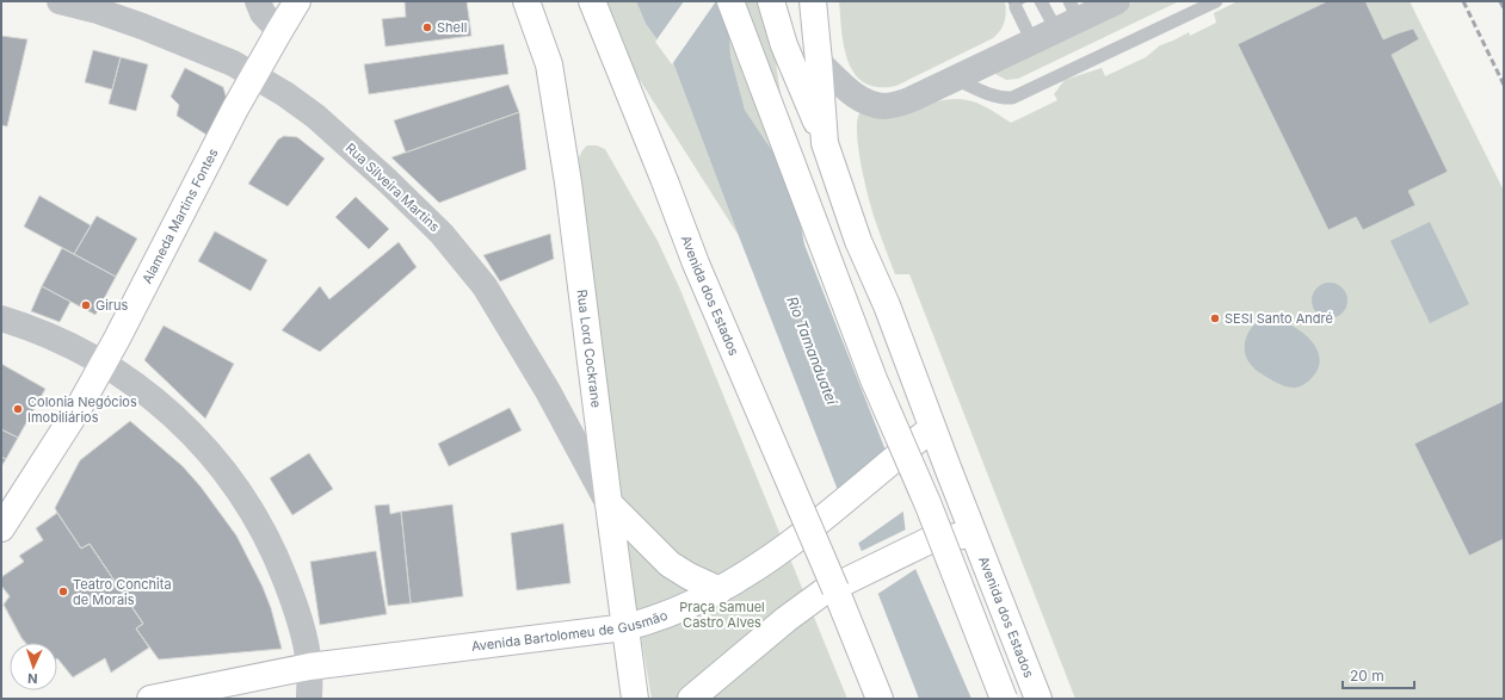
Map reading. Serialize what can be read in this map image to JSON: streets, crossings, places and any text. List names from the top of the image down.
{
  "streets": {
    "main road": [
      "Alameda Martins Fontes",
      "Avenida dos Estados",
      "Rua Lord Cockrane",
      "Avenida Bartolomeu de Gusmão"
    ],
    "street": ["Rua Silveira Martins"]
  },
  "crossings": [
    ["Rua Silveira Martins", "Alameda Martins Fontes"],
    ["Rua Silveira Martins", "Rua Lord Cockrane"],
    ["Avenida dos Estados", "Avenida Bartolomeu de Gusmão"],
    ["Rua Lord Cockrane", "Avenida Bartolomeu de Gusmão"]
  ],
  "water": ["Rio Tamanduateí"],
  "parks": ["Praça Samuel Castro Alves"],
  "places": [
    "Shell",
    "Girus",
    "SESI Santo André",
    "Colonia Negócios Imobiliários",
    "Teatro Conchita de Morais"
  ],
  "scale_bar": "20 m",
  "north": "bottom"
}
